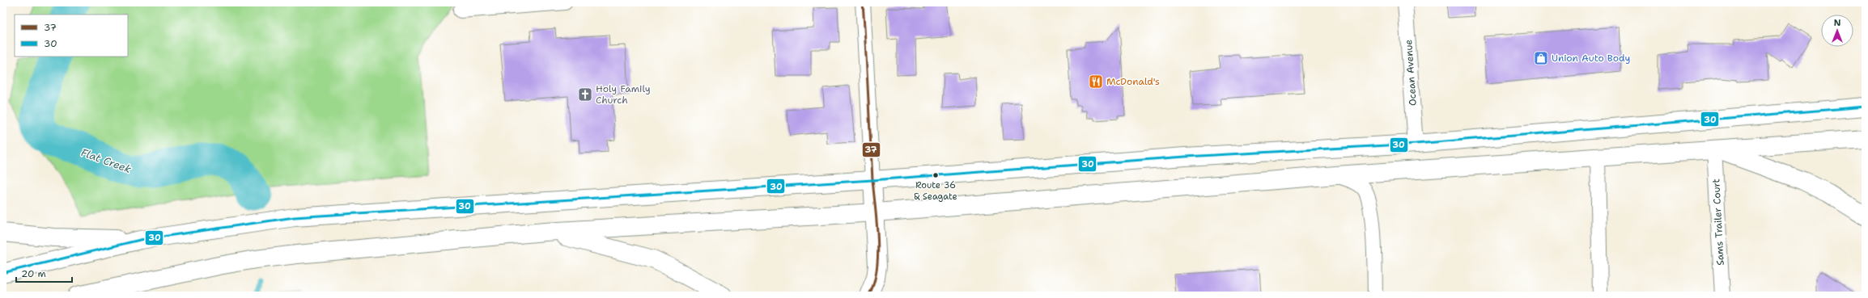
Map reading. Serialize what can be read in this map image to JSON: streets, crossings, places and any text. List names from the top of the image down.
{
  "streets": {
    "street": ["Ocean Avenue", "Sams Trailer Court"]
  },
  "water": ["Flat Creek"],
  "places": {
    "shop": ["Union Auto Body"],
    "restaurant": ["McDonald's"],
    "church": ["Holy Family Church"],
    "other": ["Route 36 & Seagate"]
  },
  "lines": ["transit line 37", "transit line 30"],
  "legend": ["37", "30"],
  "scale_bar": "20 m",
  "north": "top"
}
